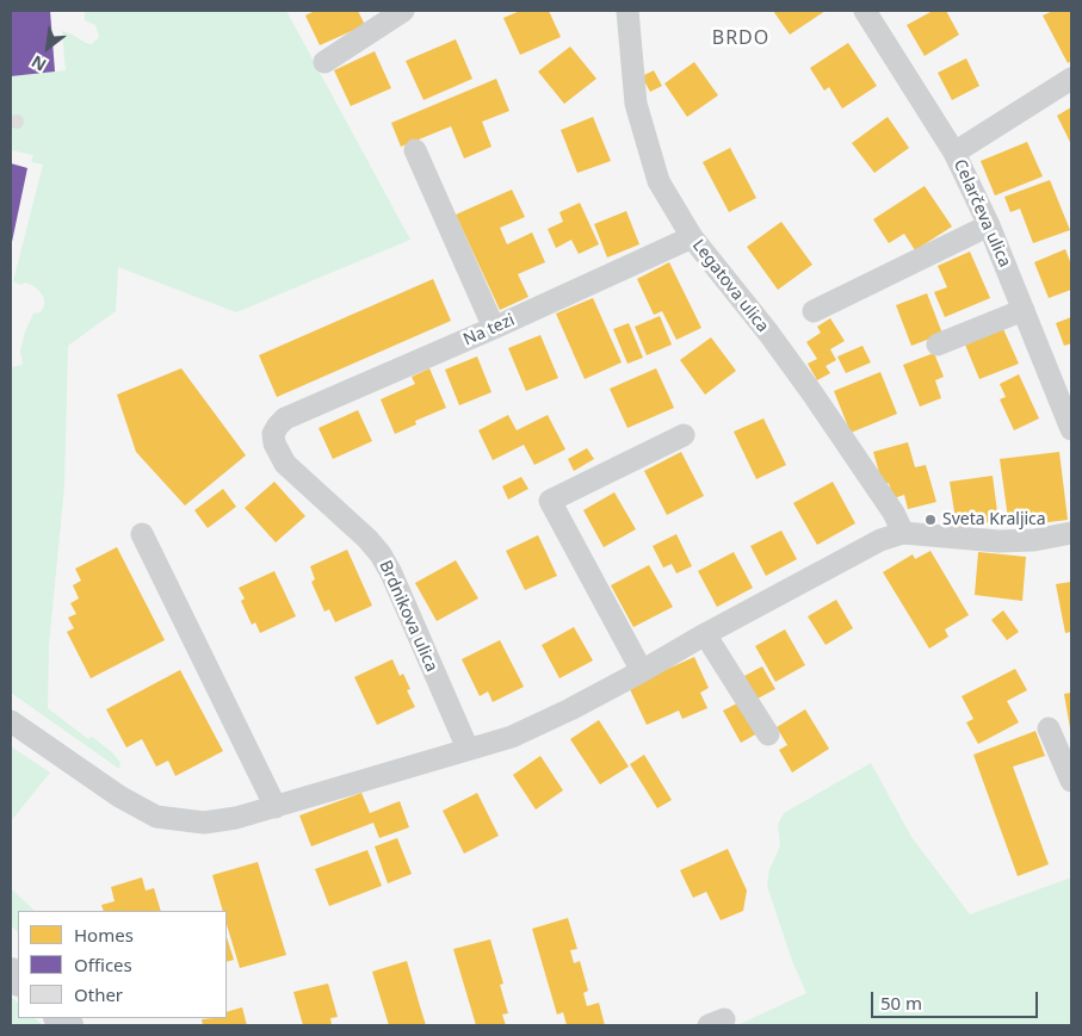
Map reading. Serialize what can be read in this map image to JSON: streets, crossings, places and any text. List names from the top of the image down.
{
  "streets": {
    "street": [
      "Celarčeva ulica",
      "Legatova ulica",
      "Na tezi",
      "Brdnikova ulica"
    ]
  },
  "crossings": [
    ["Legatova ulica", "Na tezi"],
    ["Na tezi", "Brdnikova ulica"]
  ],
  "districts": ["BRDO"],
  "places": ["Sveta Kraljica"],
  "legend": ["Homes", "Offices", "Other"],
  "scale_bar": "50 m",
  "north": "bottom left"
}
